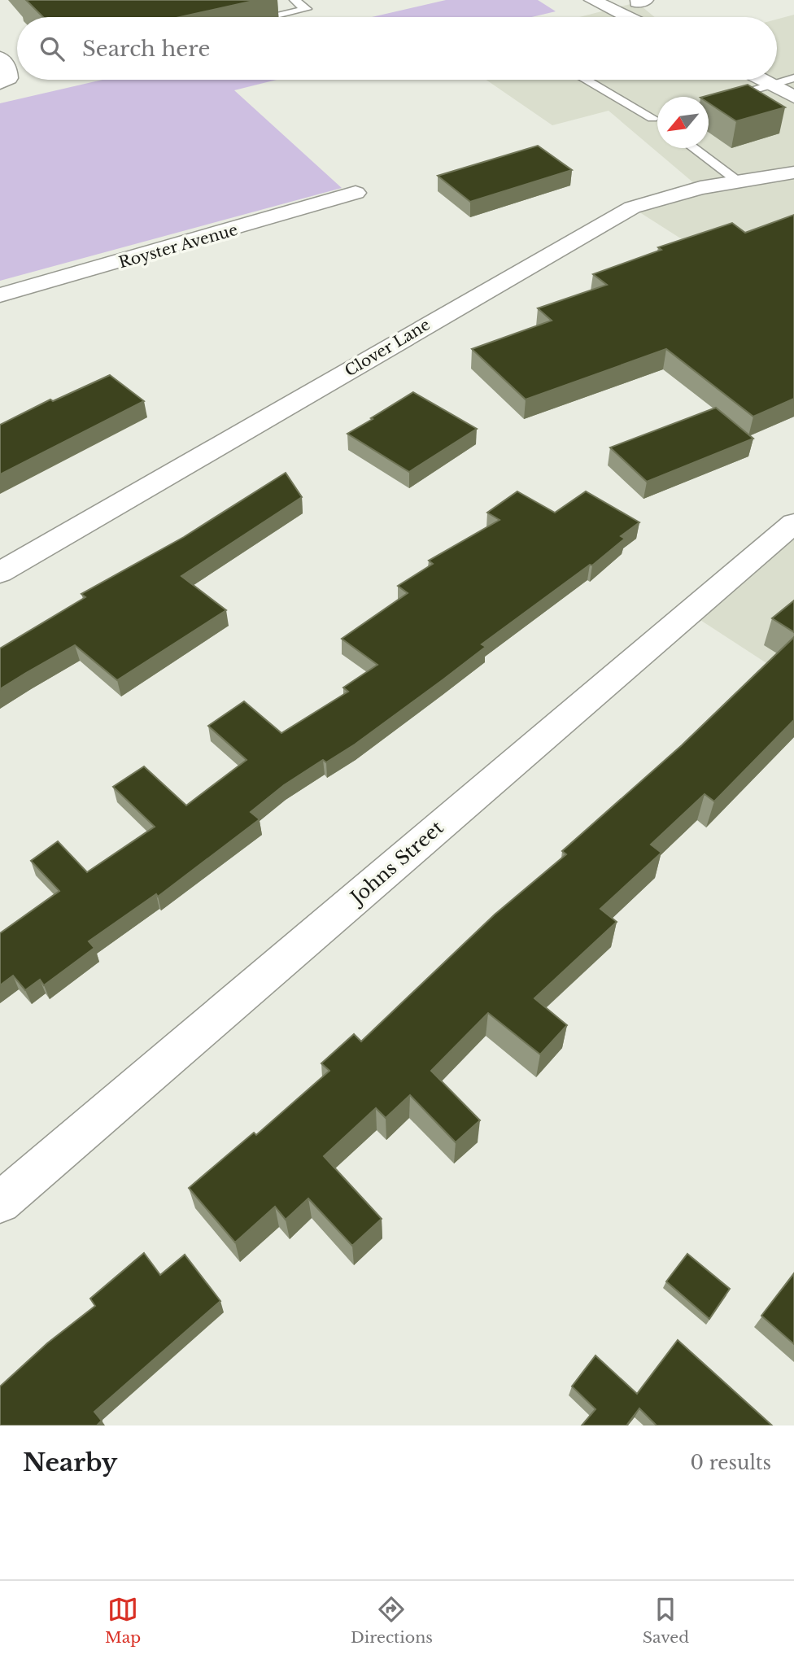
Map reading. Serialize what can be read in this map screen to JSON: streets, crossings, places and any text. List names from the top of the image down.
{
  "streets": {
    "street": ["Royster Avenue", "Clover Lane", "Johns Street"]
  },
  "north": "bottom left",
  "page": {
    "search": "Search here",
    "heading": ["Nearby", "0 results"],
    "nav": ["Map", "Directions", "Saved"]
  }
}
